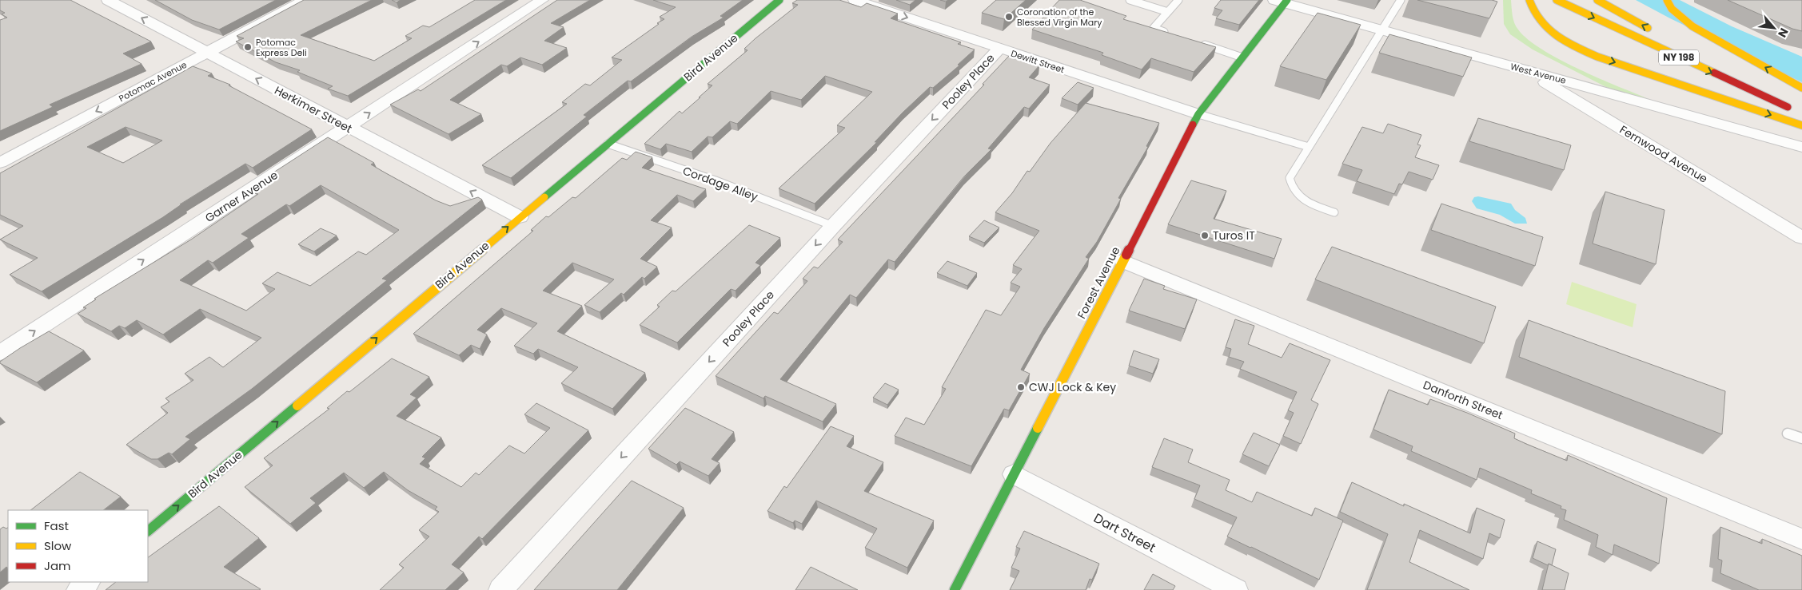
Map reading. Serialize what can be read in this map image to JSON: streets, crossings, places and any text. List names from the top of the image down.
{
  "streets": {
    "main road": ["Bird Avenue", "NY 198", "Forest Avenue"],
    "street": [
      "Dewitt Street",
      "West Avenue",
      "Potomac Avenue",
      "Pooley Place",
      "Herkimer Street",
      "Fernwood Avenue",
      "Garner Avenue",
      "Danforth Street",
      "Dart Street"
    ],
    "lane": ["Cordage Alley"]
  },
  "crossings": [
    ["Bird Avenue", "Herkimer Street"],
    ["Bird Avenue", "Cordage Alley"],
    ["Dewitt Street", "Pooley Place"],
    ["Dewitt Street", "Forest Avenue"],
    ["West Avenue", "Fernwood Avenue"],
    ["West Avenue", "Forest Avenue"],
    ["Potomac Avenue", "Herkimer Street"],
    ["Pooley Place", "Cordage Alley"],
    ["Herkimer Street", "Garner Avenue"],
    ["Forest Avenue", "Danforth Street"],
    ["Forest Avenue", "Dart Street"]
  ],
  "one_way": [
    "Bird Avenue",
    "Dewitt Street",
    "Potomac Avenue",
    "Pooley Place",
    "Herkimer Street",
    "Garner Avenue"
  ],
  "places": [
    "Coronation of the Blessed Virgin Mary",
    "Potomac Express Deli",
    "Turos IT",
    "CWJ Lock & Key"
  ],
  "legend": ["Fast", "Slow", "Jam"],
  "north": "bottom right"
}
